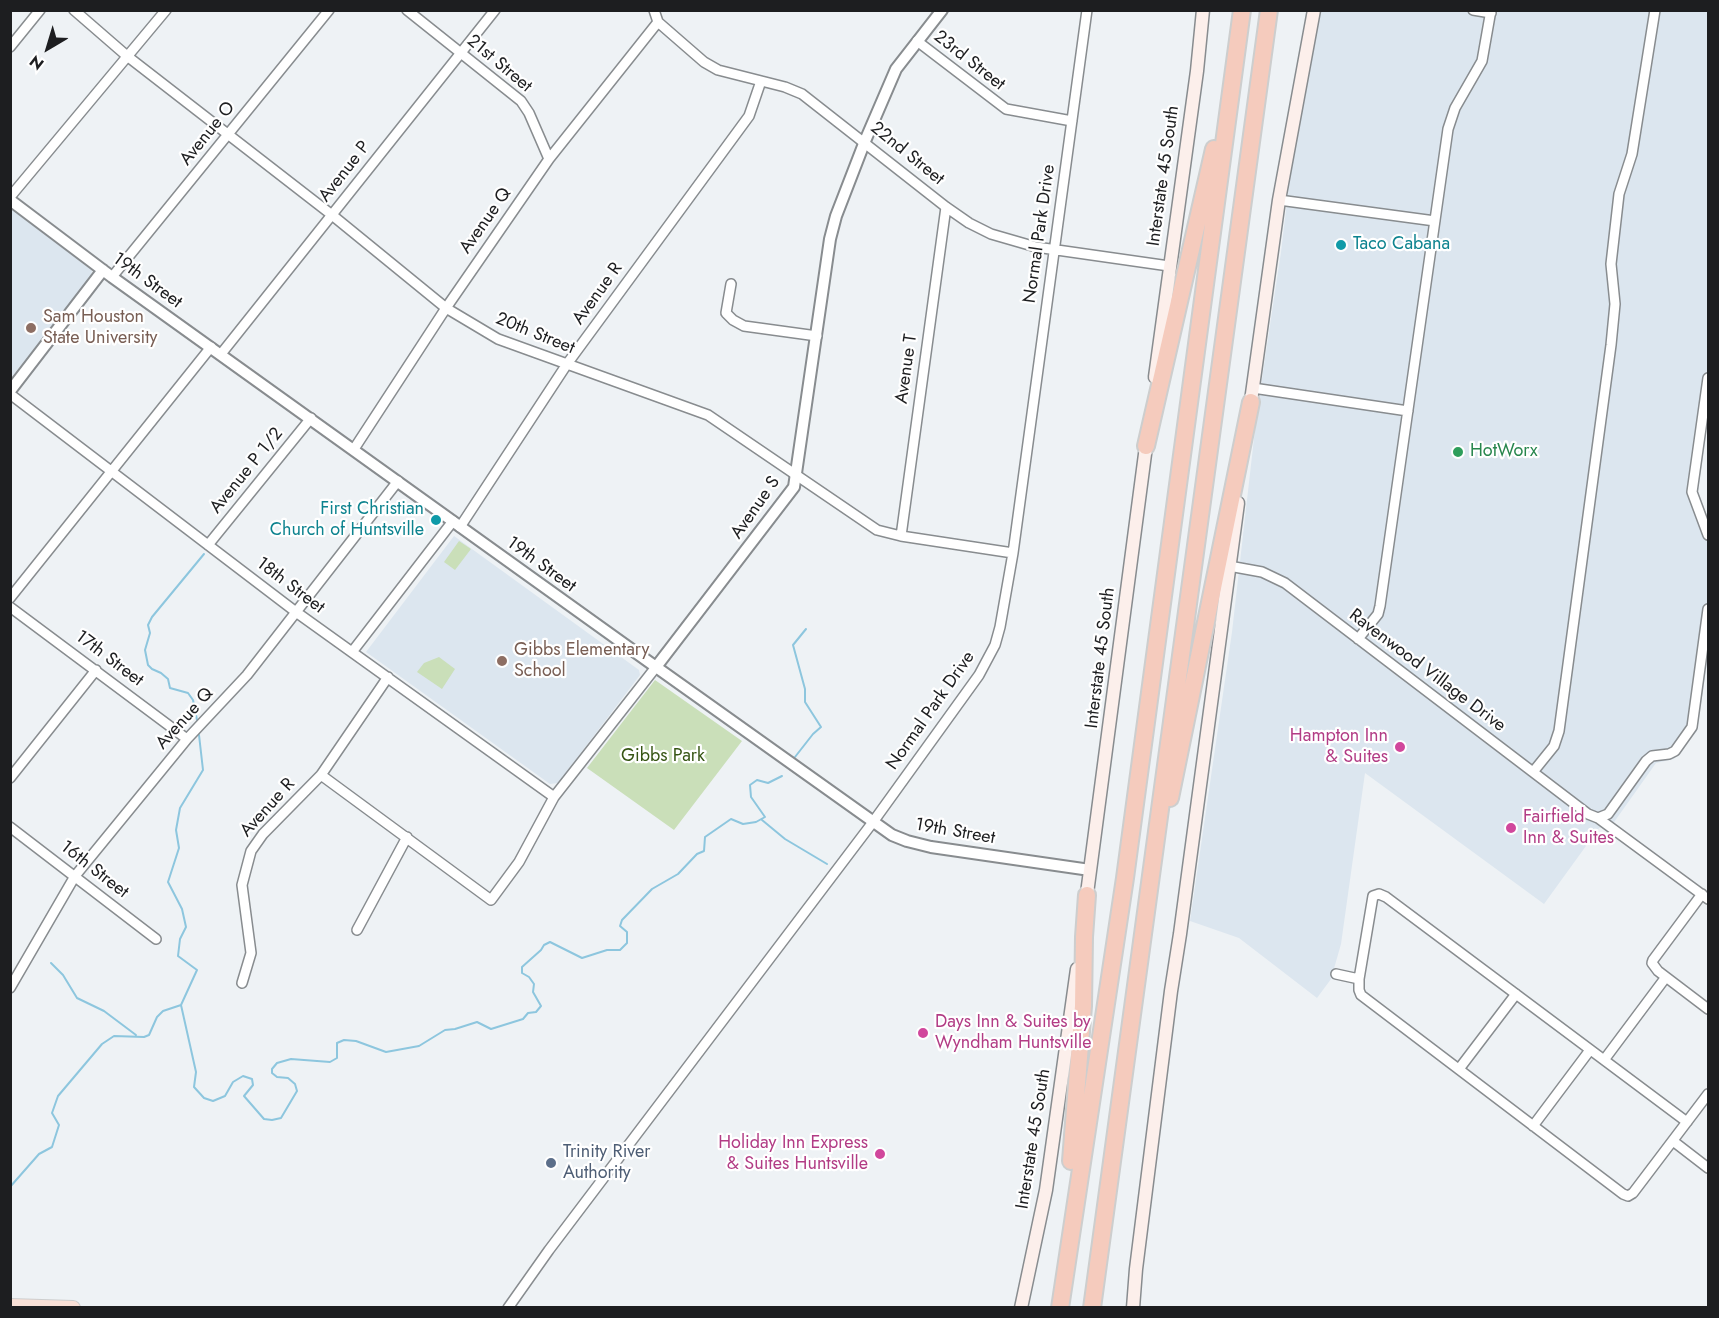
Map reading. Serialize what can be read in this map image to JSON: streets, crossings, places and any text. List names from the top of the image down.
{
  "streets": {
    "main road": ["Interstate 45 South"],
    "street": [
      "23rd Street",
      "21st Street",
      "Avenue O",
      "22nd Street",
      "Avenue P",
      "Avenue Q",
      "Normal Park Drive",
      "19th Street",
      "Avenue R",
      "20th Street",
      "Avenue T",
      "Avenue P 1/2",
      "Avenue S",
      "18th Street",
      "17th Street",
      "Ravenwood Village Drive",
      "16th Street"
    ]
  },
  "crossings": [
    ["23rd Street", "Normal Park Drive"],
    ["23rd Street", "Avenue S"],
    ["21st Street", "Avenue P"],
    ["21st Street", "Avenue Q"],
    ["Avenue O", "19th Street"],
    ["Avenue O", "20th Street"],
    ["Avenue O", "18th Street"],
    ["22nd Street", "Interstate 45 South"],
    ["22nd Street", "Avenue Q"],
    ["22nd Street", "Normal Park Drive"],
    ["22nd Street", "Avenue R"],
    ["22nd Street", "Avenue T"],
    ["22nd Street", "Avenue S"],
    ["Avenue P", "19th Street"],
    ["Avenue P", "20th Street"],
    ["Interstate 45 South", "19th Street"],
    ["Avenue Q", "19th Street"],
    ["Avenue Q", "20th Street"],
    ["Avenue Q", "18th Street"],
    ["Avenue Q", "17th Street"],
    ["Avenue Q", "16th Street"],
    ["Normal Park Drive", "19th Street"],
    ["Normal Park Drive", "20th Street"],
    ["19th Street", "Avenue R"],
    ["19th Street", "Avenue P 1/2"],
    ["19th Street", "Avenue S"],
    ["Avenue R", "20th Street"],
    ["Avenue R", "18th Street"],
    ["20th Street", "Avenue T"],
    ["20th Street", "Avenue S"],
    ["Avenue P 1/2", "18th Street"],
    ["Avenue S", "18th Street"]
  ],
  "parks": ["Gibbs Park"],
  "places": [
    "Taco Cabana",
    "Sam Houston State University",
    "HotWorx",
    "First Christian Church of Huntsville",
    "Gibbs Elementary School",
    "Hampton Inn & Suites",
    "Fairfield Inn & Suites",
    "Days Inn & Suites by Wyndham Huntsville",
    "Holiday Inn Express & Suites Huntsville",
    "Trinity River Authority"
  ],
  "north": "bottom left"
}
